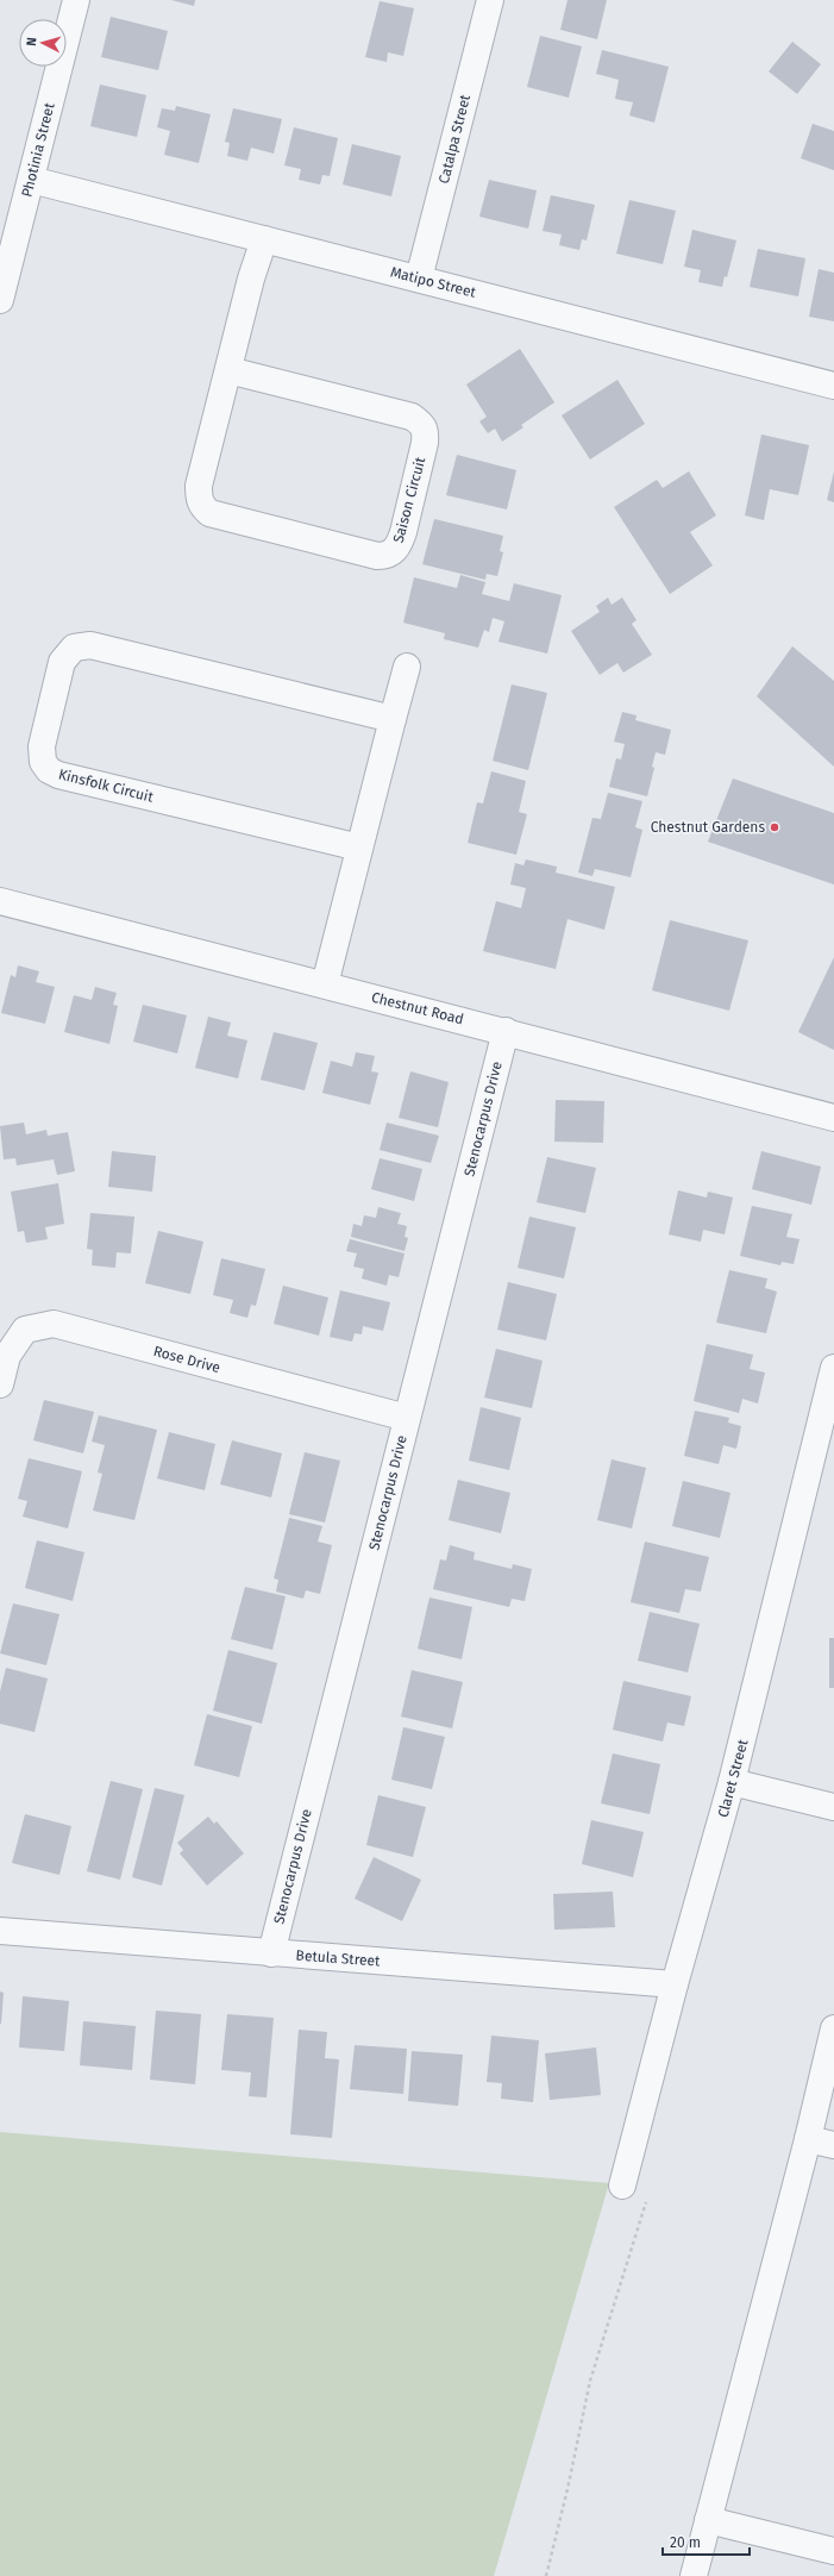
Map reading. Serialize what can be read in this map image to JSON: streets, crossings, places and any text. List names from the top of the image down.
{
  "streets": {
    "street": [
      "Catalpa Street",
      "Photinia Street",
      "Matipo Street",
      "Saison Circuit",
      "Kinsfolk Circuit",
      "Chestnut Road",
      "Stenocarpus Drive",
      "Rose Drive",
      "Claret Street",
      "Betula Street"
    ]
  },
  "crossings": [
    ["Catalpa Street", "Matipo Street"],
    ["Photinia Street", "Matipo Street"],
    ["Matipo Street", "Saison Circuit"],
    ["Chestnut Road", "Stenocarpus Drive"],
    ["Stenocarpus Drive", "Rose Drive"],
    ["Stenocarpus Drive", "Betula Street"],
    ["Claret Street", "Betula Street"]
  ],
  "places": ["Chestnut Gardens"],
  "scale_bar": "20 m",
  "north": "left"
}
